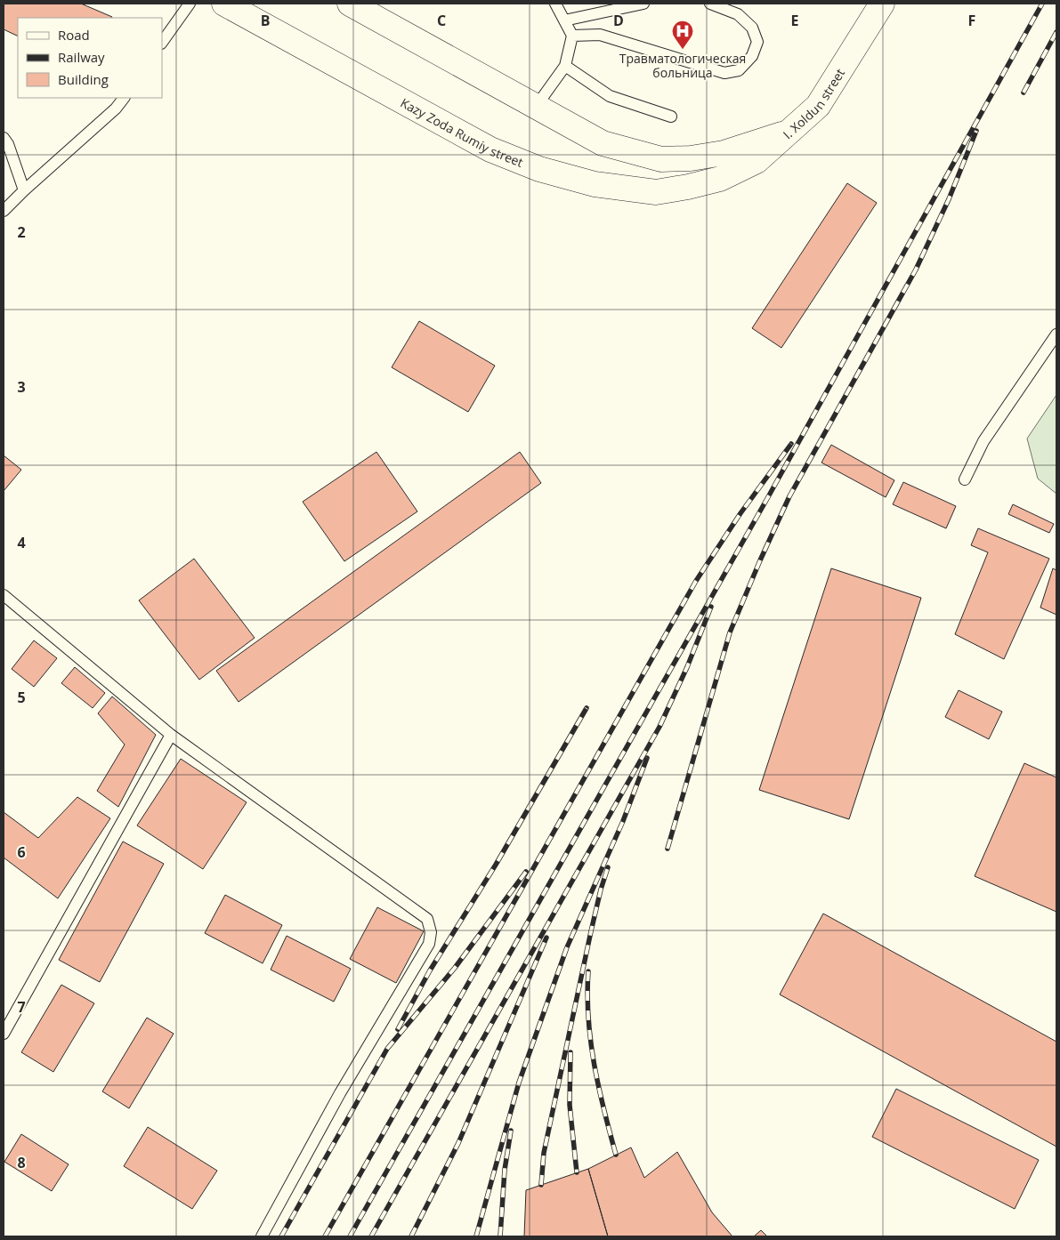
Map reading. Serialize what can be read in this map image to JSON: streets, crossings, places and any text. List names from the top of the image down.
{
  "streets": {
    "street": ["I. Xoldun street", "Kazy Zoda Rumiy street"]
  },
  "crossings": [
    ["I. Xoldun street", "Kazy Zoda Rumiy street"]
  ],
  "places": {
    "hospital": ["Травматологическая больница"]
  },
  "legend": ["Road", "Railway", "Building"],
  "grid": {
    "columns": [
      "B",
      "C",
      "D",
      "E",
      "F"
    ],
    "rows": [
      "2",
      "3",
      "4",
      "5",
      "6",
      "7",
      "8"
    ]
  }
}
